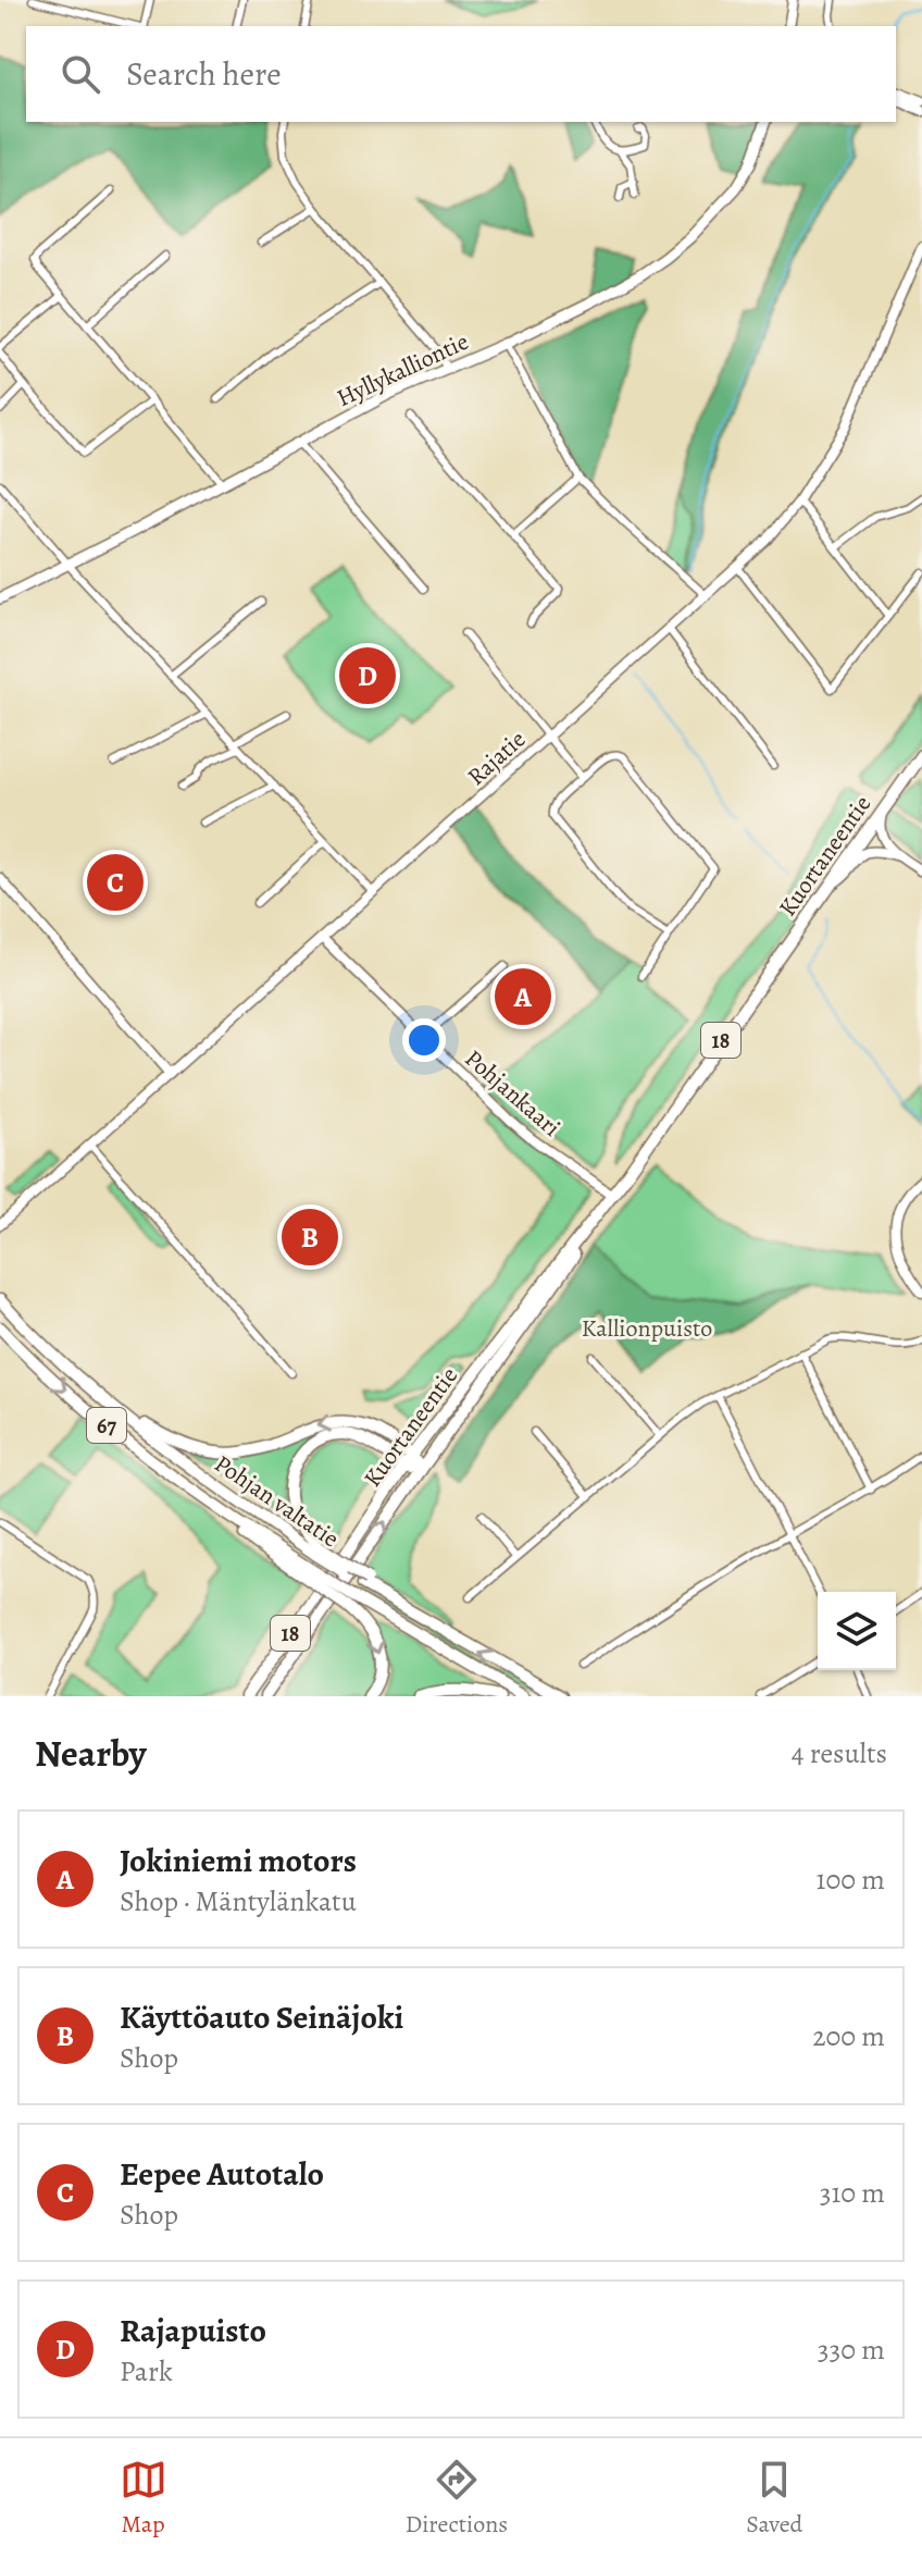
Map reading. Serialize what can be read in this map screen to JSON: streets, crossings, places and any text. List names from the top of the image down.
{
  "streets": {
    "highway": [
      "Kuortaneentie",
      "18",
      "67",
      "Pohjan valtatie"
    ],
    "main road": ["Hyllykalliontie"],
    "street": ["Rajatie", "Pohjankaari"]
  },
  "crossings": [
    ["Rajatie", "Pohjankaari"],
    ["Kuortaneentie", "Pohjankaari"]
  ],
  "parks": ["Kallionpuisto"],
  "page": {
    "search": "Search here",
    "pins": [
      "D",
      "C",
      "A",
      "B"
    ],
    "heading": ["Nearby", "4 results"],
    "list": [
      {
        "mark": "A",
        "name": "Jokiniemi motors",
        "note": "Shop · Mäntylänkatu",
        "value": "100 m"
      },
      {
        "mark": "B",
        "name": "Käyttöauto Seinäjoki",
        "note": "Shop",
        "value": "200 m"
      },
      {
        "mark": "C",
        "name": "Eepee Autotalo",
        "note": "Shop",
        "value": "310 m"
      },
      {
        "mark": "D",
        "name": "Rajapuisto",
        "note": "Park",
        "value": "330 m"
      }
    ],
    "nav": ["Map", "Directions", "Saved"]
  }
}
